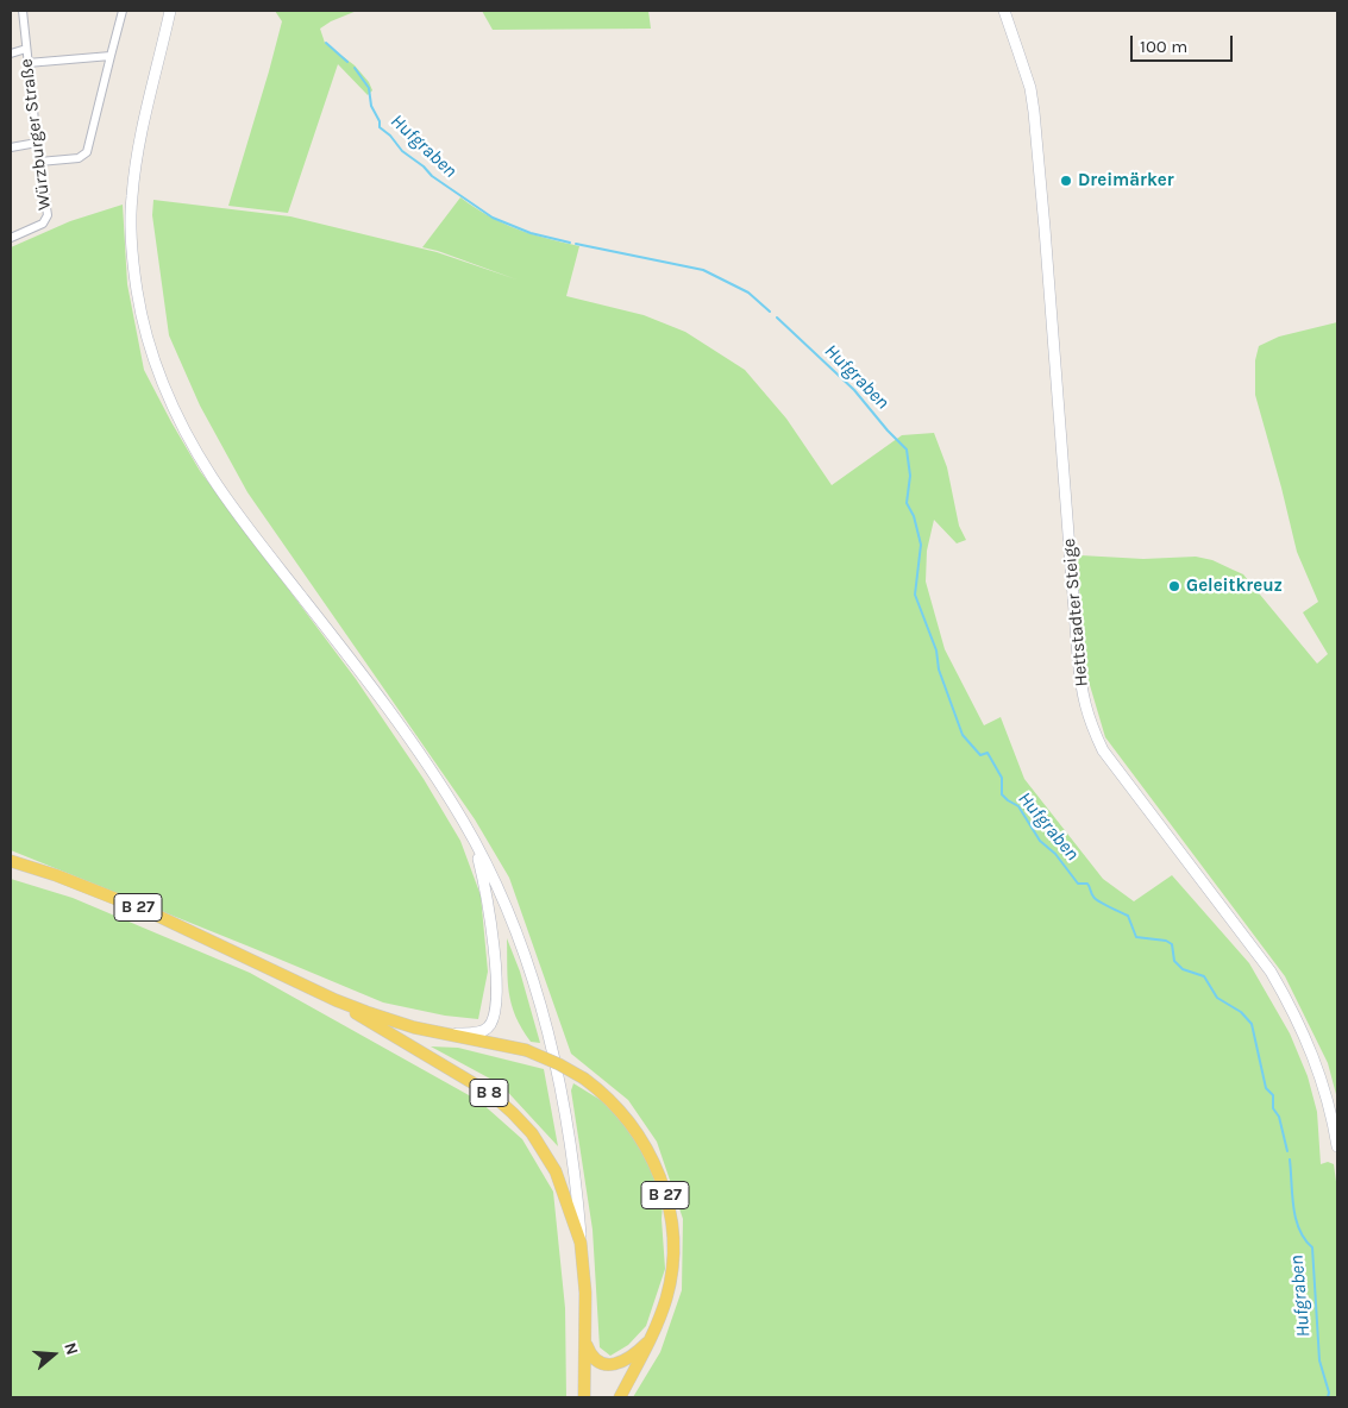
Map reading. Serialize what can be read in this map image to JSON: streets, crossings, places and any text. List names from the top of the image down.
{
  "streets": {
    "main road": ["Hettstadter Steige", "B 27", "B 8"],
    "street": ["Würzburger Straße"]
  },
  "crossings": [
    ["B 27", "B 8"]
  ],
  "water": ["Hufgraben"],
  "places": ["Dreimärker", "Geleitkreuz"],
  "scale_bar": "100 m",
  "north": "right"
}
